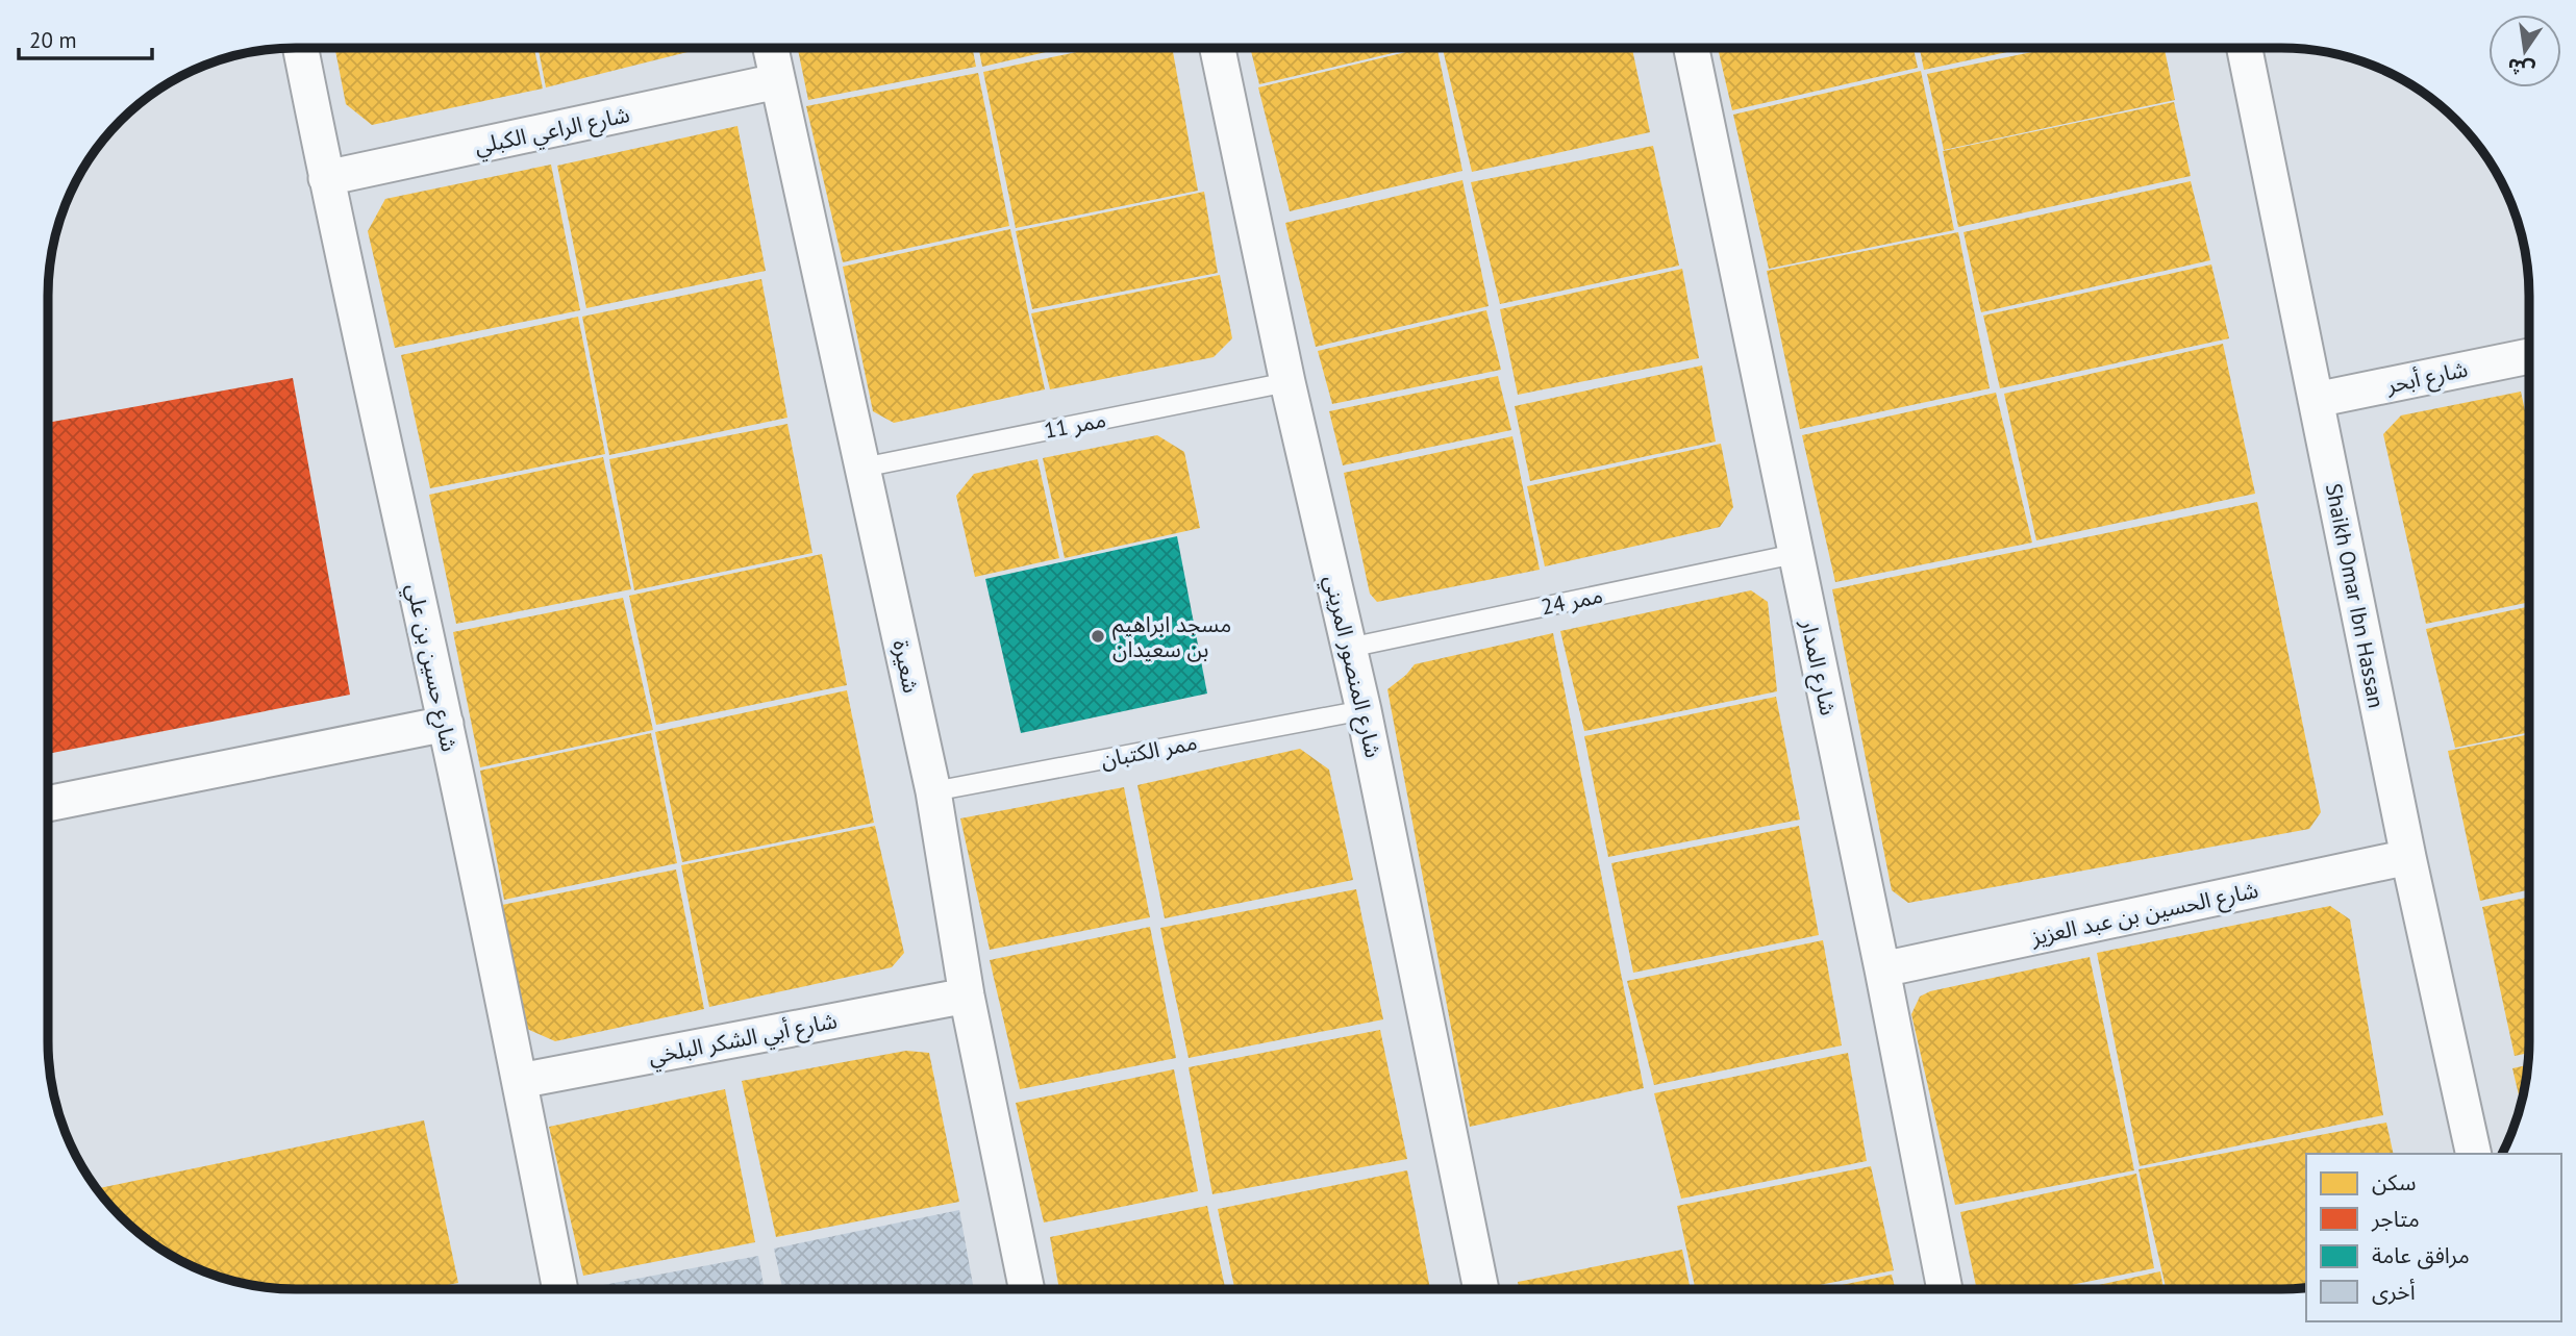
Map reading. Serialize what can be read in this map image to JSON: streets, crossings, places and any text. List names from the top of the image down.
{
  "streets": {
    "street": [
      "شارع الراعي الكبلي",
      "شارع أبحر",
      "Shaikh Omar Ibn Hassan",
      "شعيرة",
      "شارع المنصور المريني",
      "شارع حسين بن علي",
      "شارع المدار",
      "شارع الحسين بن عبد العزيز",
      "شارع أبي الشكر البلخي"
    ],
    "lane": ["ممر 11", "ممر 24", "ممر الكتبان"]
  },
  "crossings": [
    ["شارع الراعي الكبلي", "شعيرة"],
    ["شارع الراعي الكبلي", "شارع حسين بن علي"],
    ["شارع أبحر", "Shaikh Omar Ibn Hassan"],
    ["ممر 11", "شعيرة"],
    ["ممر 11", "شارع المنصور المريني"],
    ["Shaikh Omar Ibn Hassan", "شارع الحسين بن عبد العزيز"],
    ["ممر 24", "شارع المنصور المريني"],
    ["ممر 24", "شارع المدار"],
    ["شعيرة", "ممر الكتبان"],
    ["شعيرة", "شارع أبي الشكر البلخي"],
    ["شارع المنصور المريني", "ممر الكتبان"],
    ["شارع حسين بن علي", "شارع أبي الشكر البلخي"],
    ["شارع المدار", "شارع الحسين بن عبد العزيز"]
  ],
  "places": ["مسجد ابراهيم بن سعيدان"],
  "legend": [
    "سكن",
    "متاجر",
    "مرافق عامة",
    "أخرى"
  ],
  "scale_bar": "20 m",
  "north": "bottom"
}
